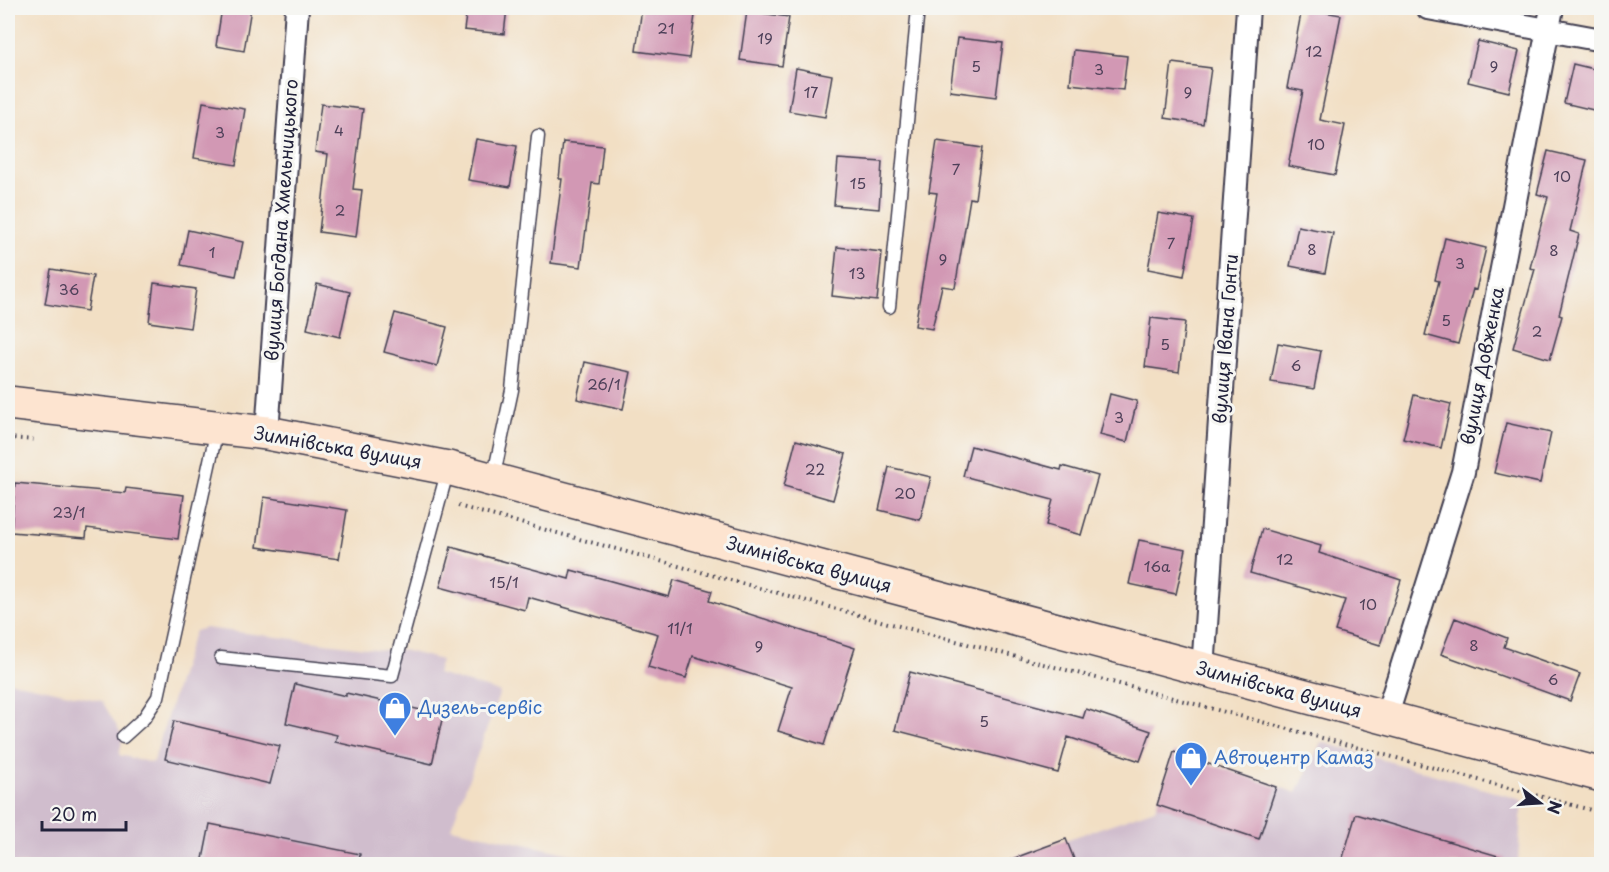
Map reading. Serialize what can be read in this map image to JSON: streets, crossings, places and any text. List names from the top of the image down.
{
  "streets": {
    "main road": ["Зимнівська вулиця"],
    "street": ["вулиця Богдана Хмельницького", "вулиця Івана Гонти", "вулиця Довженка"]
  },
  "crossings": [
    ["вулиця Богдана Хмельницького", "Зимнівська вулиця"],
    ["вулиця Івана Гонти", "Зимнівська вулиця"],
    ["вулиця Довженка", "Зимнівська вулиця"]
  ],
  "places": {
    "shop": ["Дизель-сервіс", "Автоцентр Камаз"]
  },
  "house_numbers": [
    "21",
    "19",
    "12",
    "5",
    "9",
    "3",
    "17",
    "9",
    "4",
    "3",
    "10",
    "7",
    "10",
    "15",
    "2",
    "7",
    "8",
    "8",
    "1",
    "9",
    "3",
    "13",
    "36",
    "5",
    "2",
    "5",
    "6",
    "26/1",
    "3",
    "22",
    "20",
    "23/1",
    "12",
    "16а",
    "15/1",
    "10",
    "11/1",
    "8",
    "9",
    "6",
    "5"
  ],
  "scale_bar": "20 m",
  "north": "right"
}
